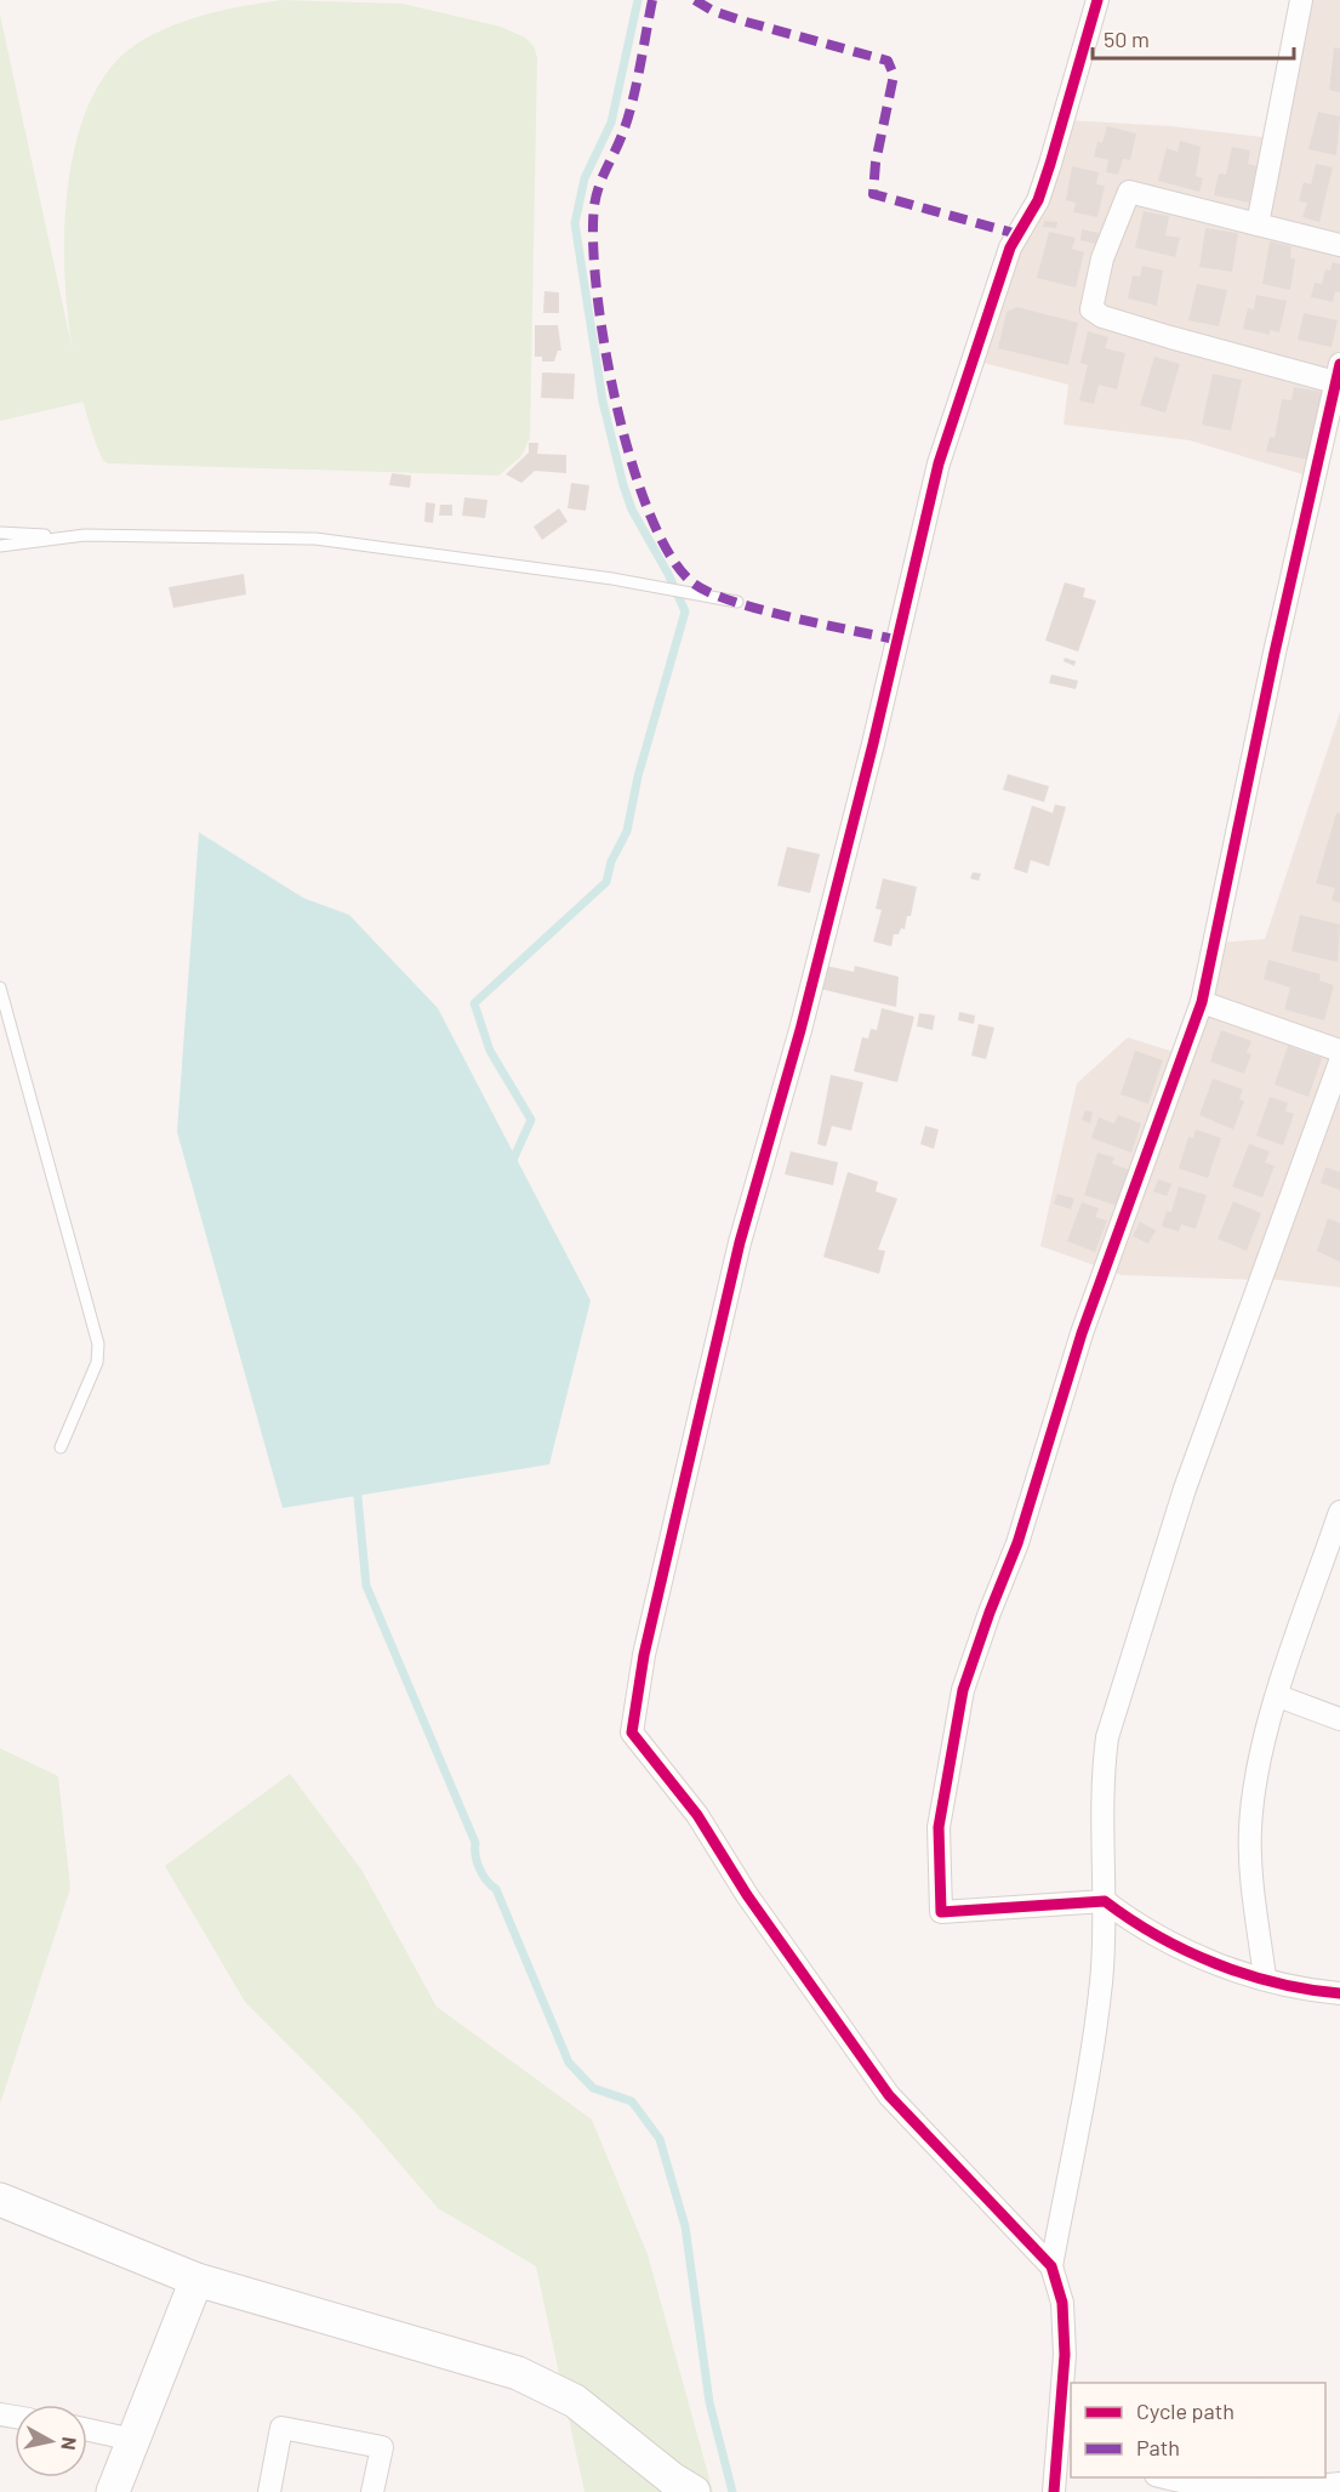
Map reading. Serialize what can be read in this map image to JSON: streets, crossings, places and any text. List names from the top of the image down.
{
  "legend": ["Cycle path", "Path"],
  "scale_bar": "50 m",
  "north": "right"
}
